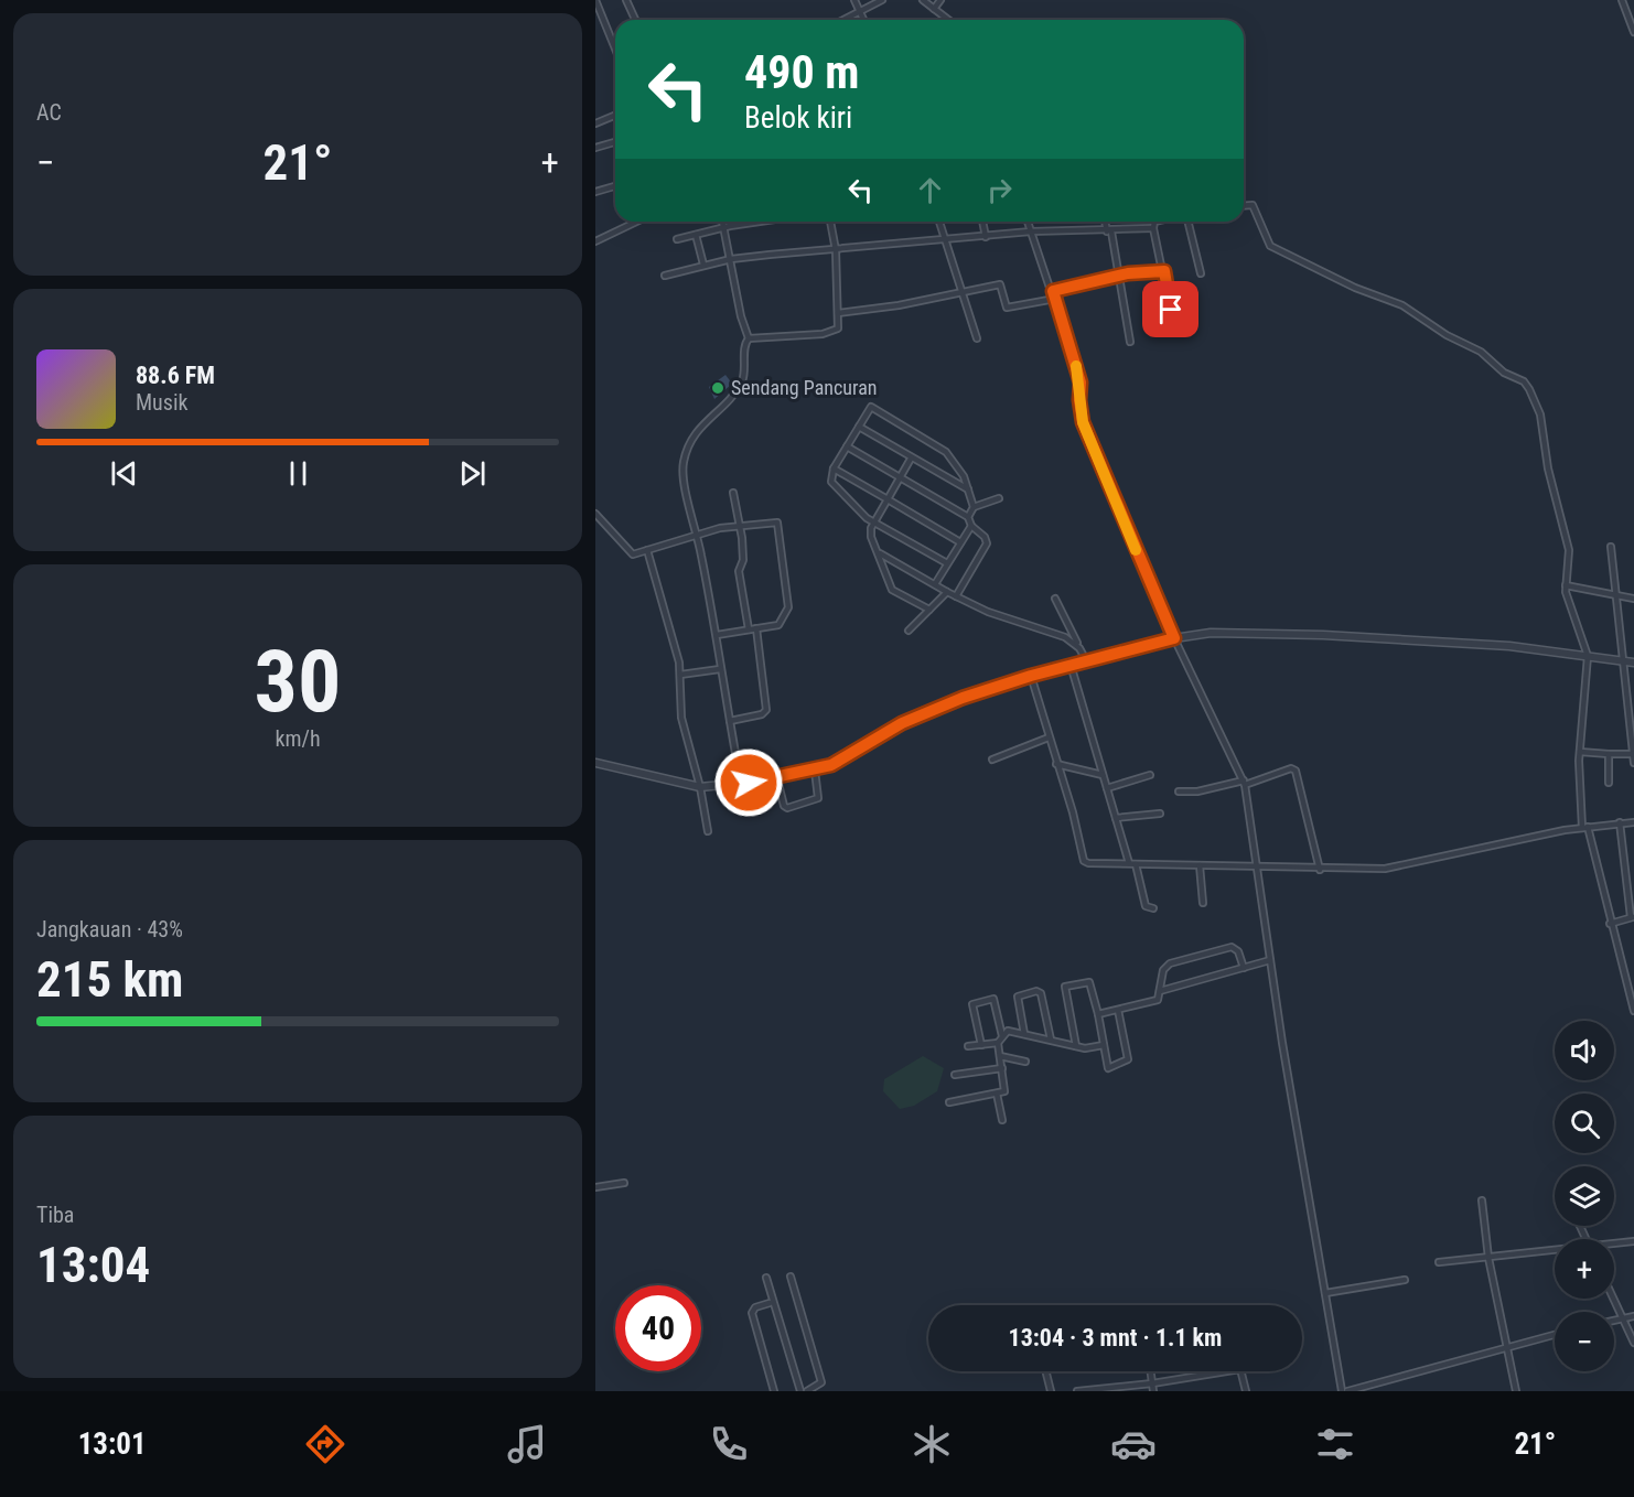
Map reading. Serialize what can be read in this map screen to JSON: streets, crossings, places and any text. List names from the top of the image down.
{
  "places": ["Sendang Pancuran"],
  "page": {
    "tile": [
      "AC",
      ["30", "km/h"],
      ["Jangkauan · 43%", "215 km"],
      ["Tiba", "13:04"]
    ],
    "turn": ["490 m", "Belok kiri"],
    "heat": ["−", "21°", "+"],
    "song": ["88.6 FM", "Musik"],
    "map_buttons": ["+", "−"],
    "limit": "40",
    "trip": "13:04 · 3 mnt · 1.1 km",
    "tabs": ["13:01", "21°"]
  }
}
